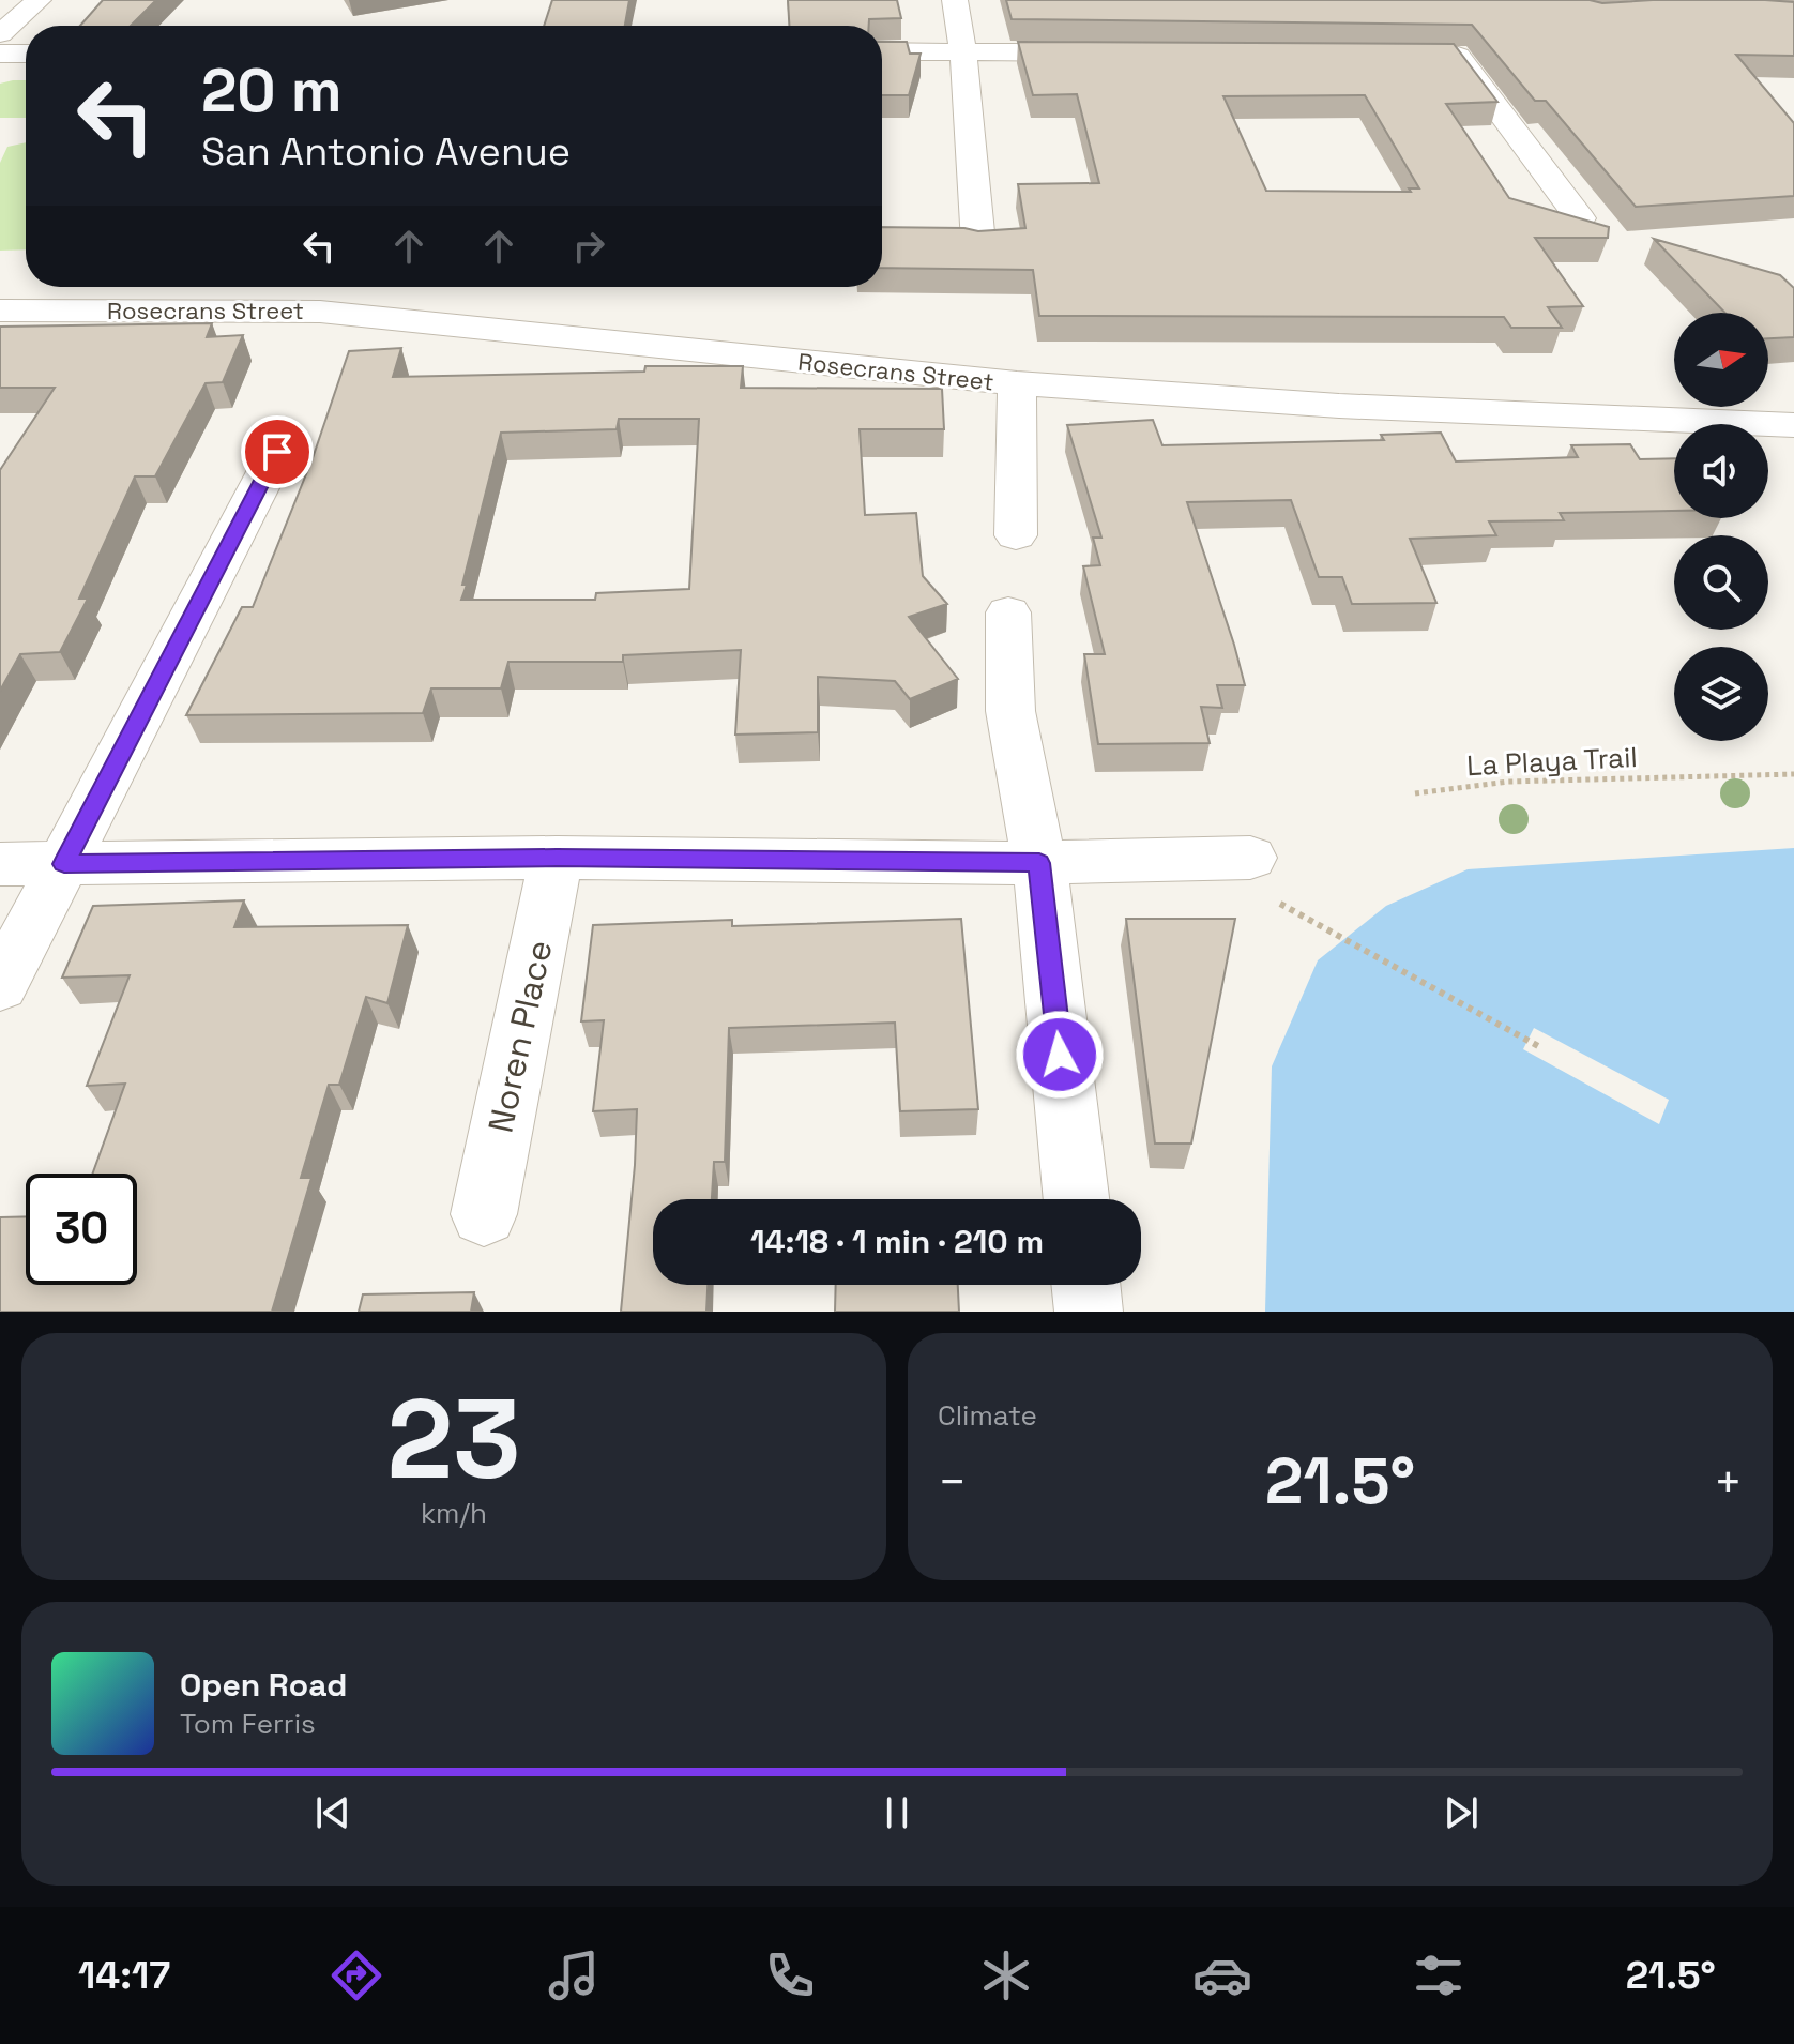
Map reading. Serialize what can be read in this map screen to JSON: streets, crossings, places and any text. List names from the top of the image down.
{
  "streets": {
    "street": ["Rosecrans Street", "Noren Place"],
    "path": ["La Playa Trail"]
  },
  "north": "right",
  "page": {
    "turn": ["20 m", "San Antonio Avenue"],
    "limit": "30",
    "trip": "14:18 · 1 min · 210 m",
    "tile": [
      ["23", "km/h"],
      "Climate"
    ],
    "heat": ["−", "21.5°", "+"],
    "song": ["Open Road", "Tom Ferris"],
    "tabs": ["14:17", "21.5°"]
  }
}
